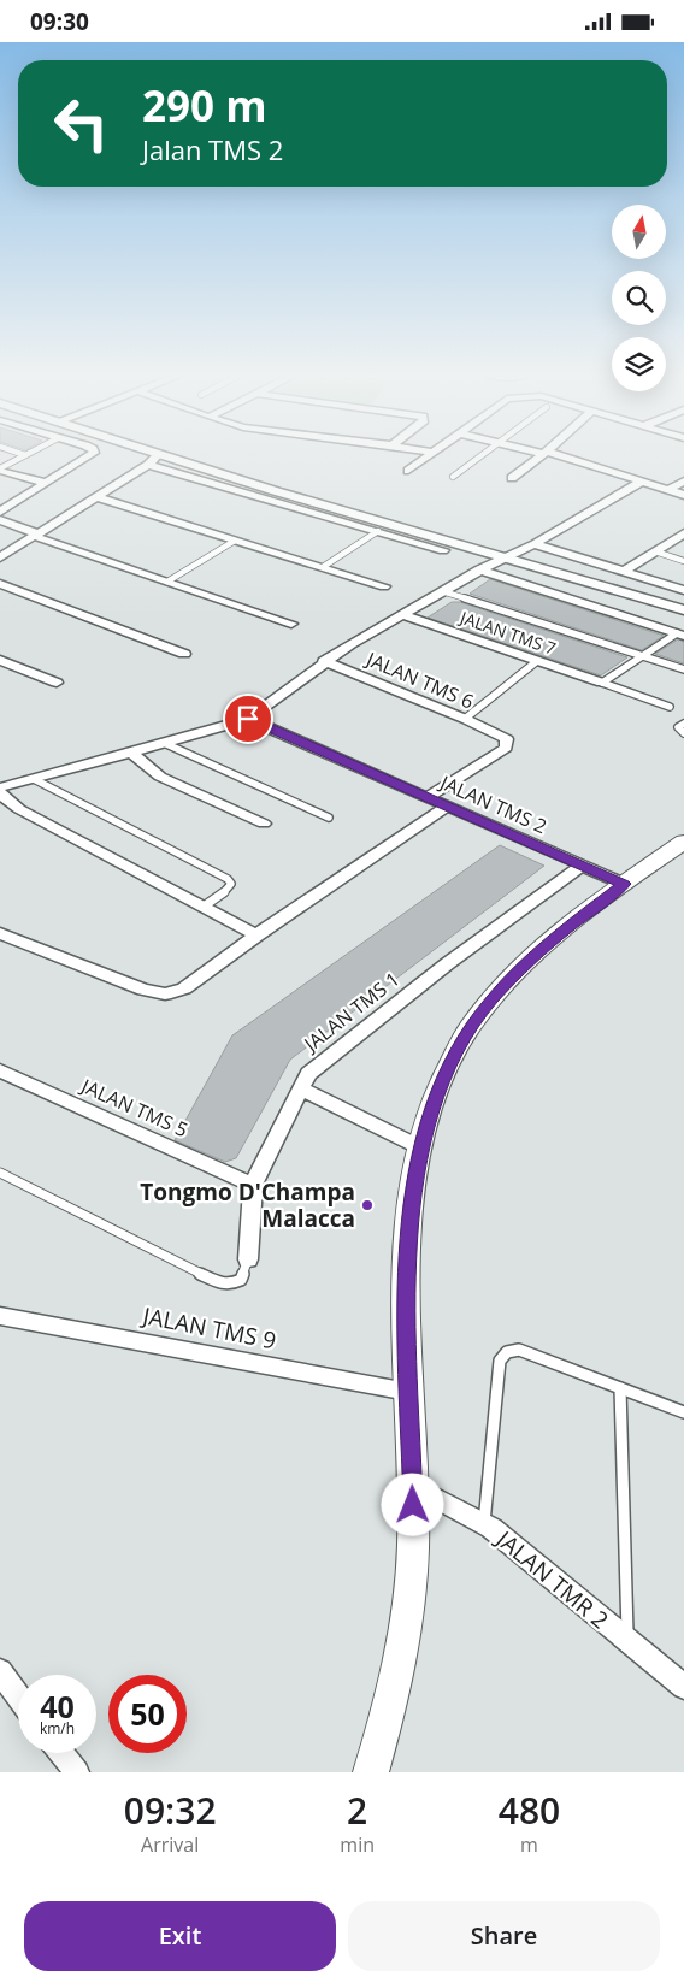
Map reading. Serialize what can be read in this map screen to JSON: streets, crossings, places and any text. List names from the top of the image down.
{
  "streets": {
    "street": [
      "JALAN TMS 7",
      "JALAN TMS 6",
      "JALAN TMS 2",
      "JALAN TMS 1",
      "JALAN TMS 5",
      "JALAN TMS 9",
      "JALAN TMR 2"
    ]
  },
  "crossings": [
    ["JALAN TMS 6", "JALAN TMS 2"],
    ["JALAN TMS 2", "JALAN TMS 1"],
    ["JALAN TMS 1", "JALAN TMS 5"]
  ],
  "places": ["Tongmo D'Champa Malacca"],
  "north": "top",
  "page": {
    "status": "09:30",
    "turn": ["290 m", "Jalan TMS 2"],
    "speed": "40 km/h",
    "limit": "50",
    "eta": [
      "09:32",
      "Arrival",
      "2",
      "min",
      "480",
      "m"
    ],
    "buttons": ["Exit", "Share"]
  }
}
